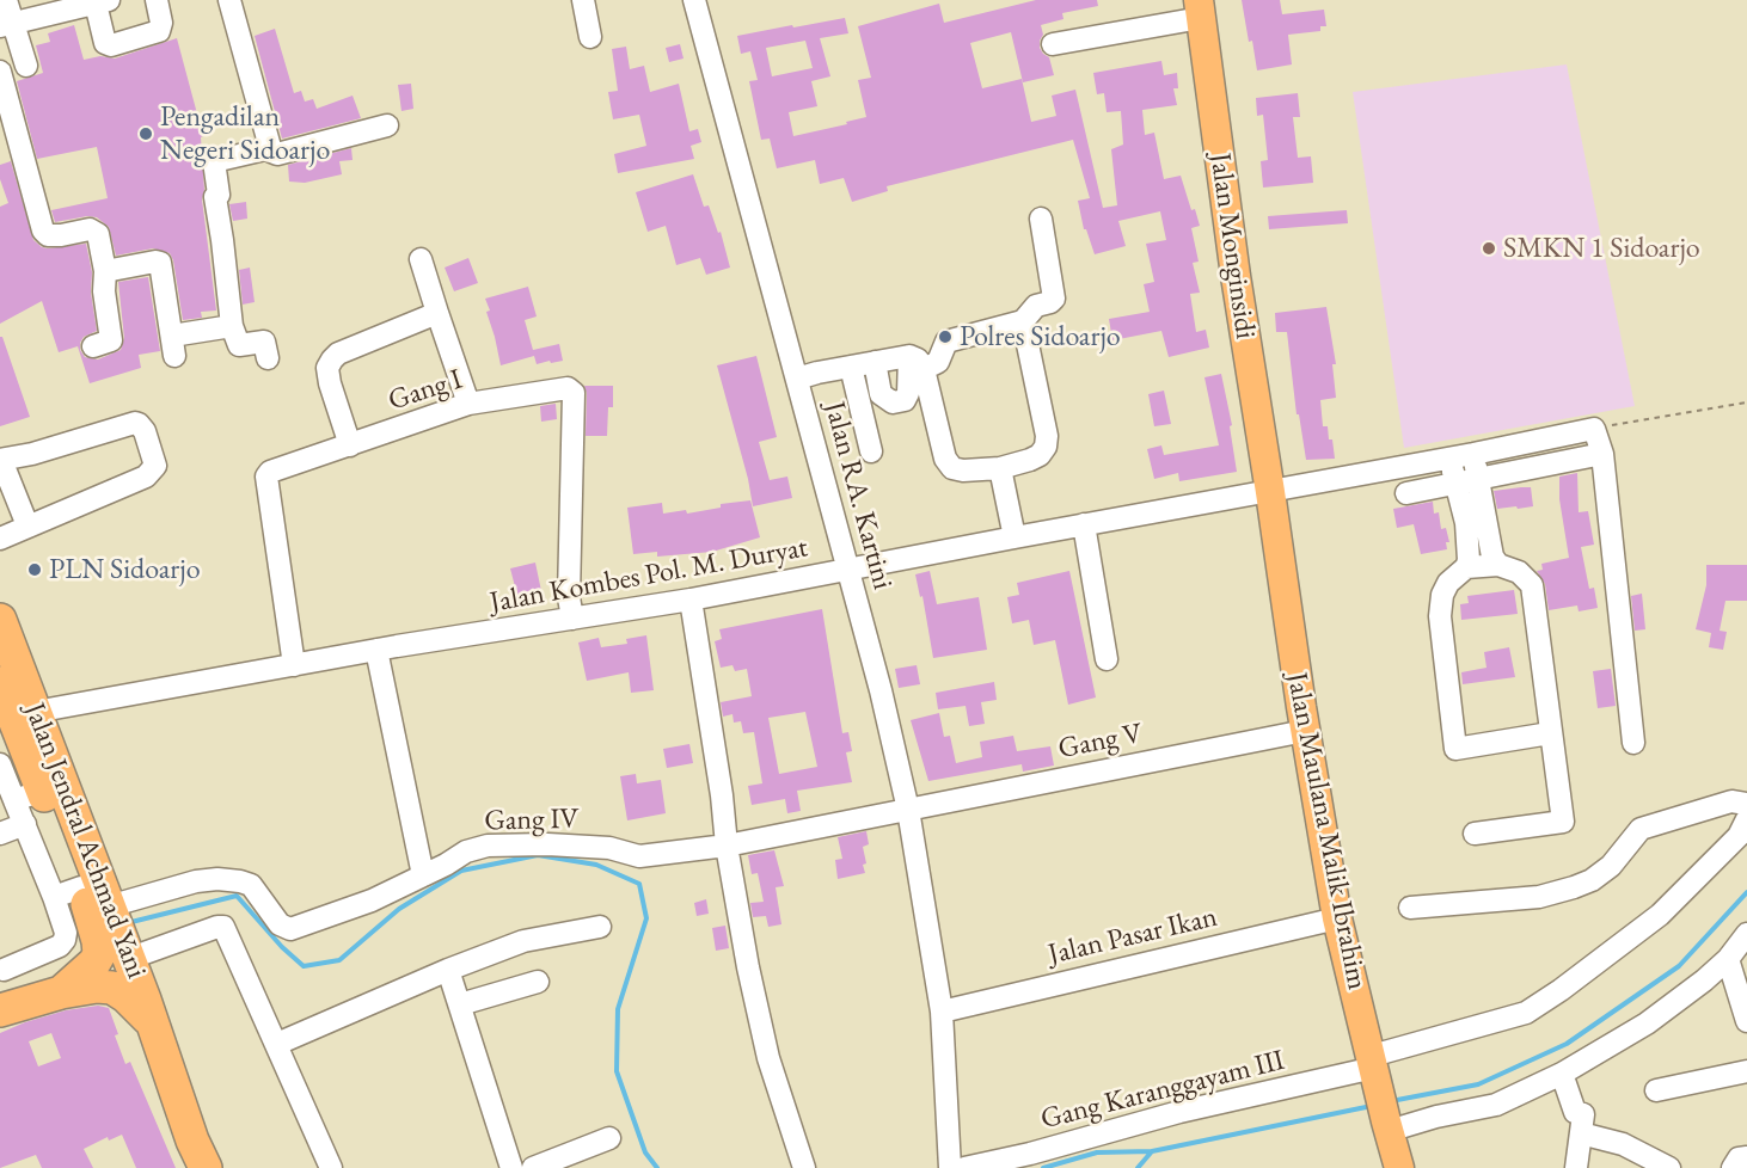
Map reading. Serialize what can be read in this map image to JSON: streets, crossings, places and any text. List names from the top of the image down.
{
  "streets": {
    "highway": ["Jalan Jendral Achmad Yani"],
    "main road": ["Jalan Monginsidi", "Jalan Maulana Malik Ibrahim"],
    "street": [
      "Gang I",
      "Jalan RA. Kartini",
      "Jalan Kombes Pol. M. Duryat",
      "Gang V",
      "Gang IV",
      "Jalan Pasar Ikan",
      "Gang Karanggayam III"
    ]
  },
  "crossings": [
    ["Jalan Monginsidi", "Jalan Kombes Pol. M. Duryat"],
    ["Jalan Monginsidi", "Jalan Maulana Malik Ibrahim"],
    ["Gang I", "Jalan Kombes Pol. M. Duryat"],
    ["Jalan RA. Kartini", "Jalan Kombes Pol. M. Duryat"],
    ["Jalan RA. Kartini", "Gang V"],
    ["Jalan RA. Kartini", "Gang IV"],
    ["Jalan RA. Kartini", "Jalan Pasar Ikan"],
    ["Jalan Kombes Pol. M. Duryat", "Jalan Maulana Malik Ibrahim"],
    ["Jalan Kombes Pol. M. Duryat", "Jalan Jendral Achmad Yani"],
    ["Gang V", "Gang IV"],
    ["Gang V", "Jalan Maulana Malik Ibrahim"],
    ["Gang IV", "Jalan Jendral Achmad Yani"],
    ["Jalan Maulana Malik Ibrahim", "Jalan Pasar Ikan"],
    ["Jalan Maulana Malik Ibrahim", "Gang Karanggayam III"]
  ],
  "places": [
    "Pengadilan Negeri Sidoarjo",
    "SMKN 1 Sidoarjo",
    "Polres Sidoarjo",
    "PLN Sidoarjo"
  ]
}
